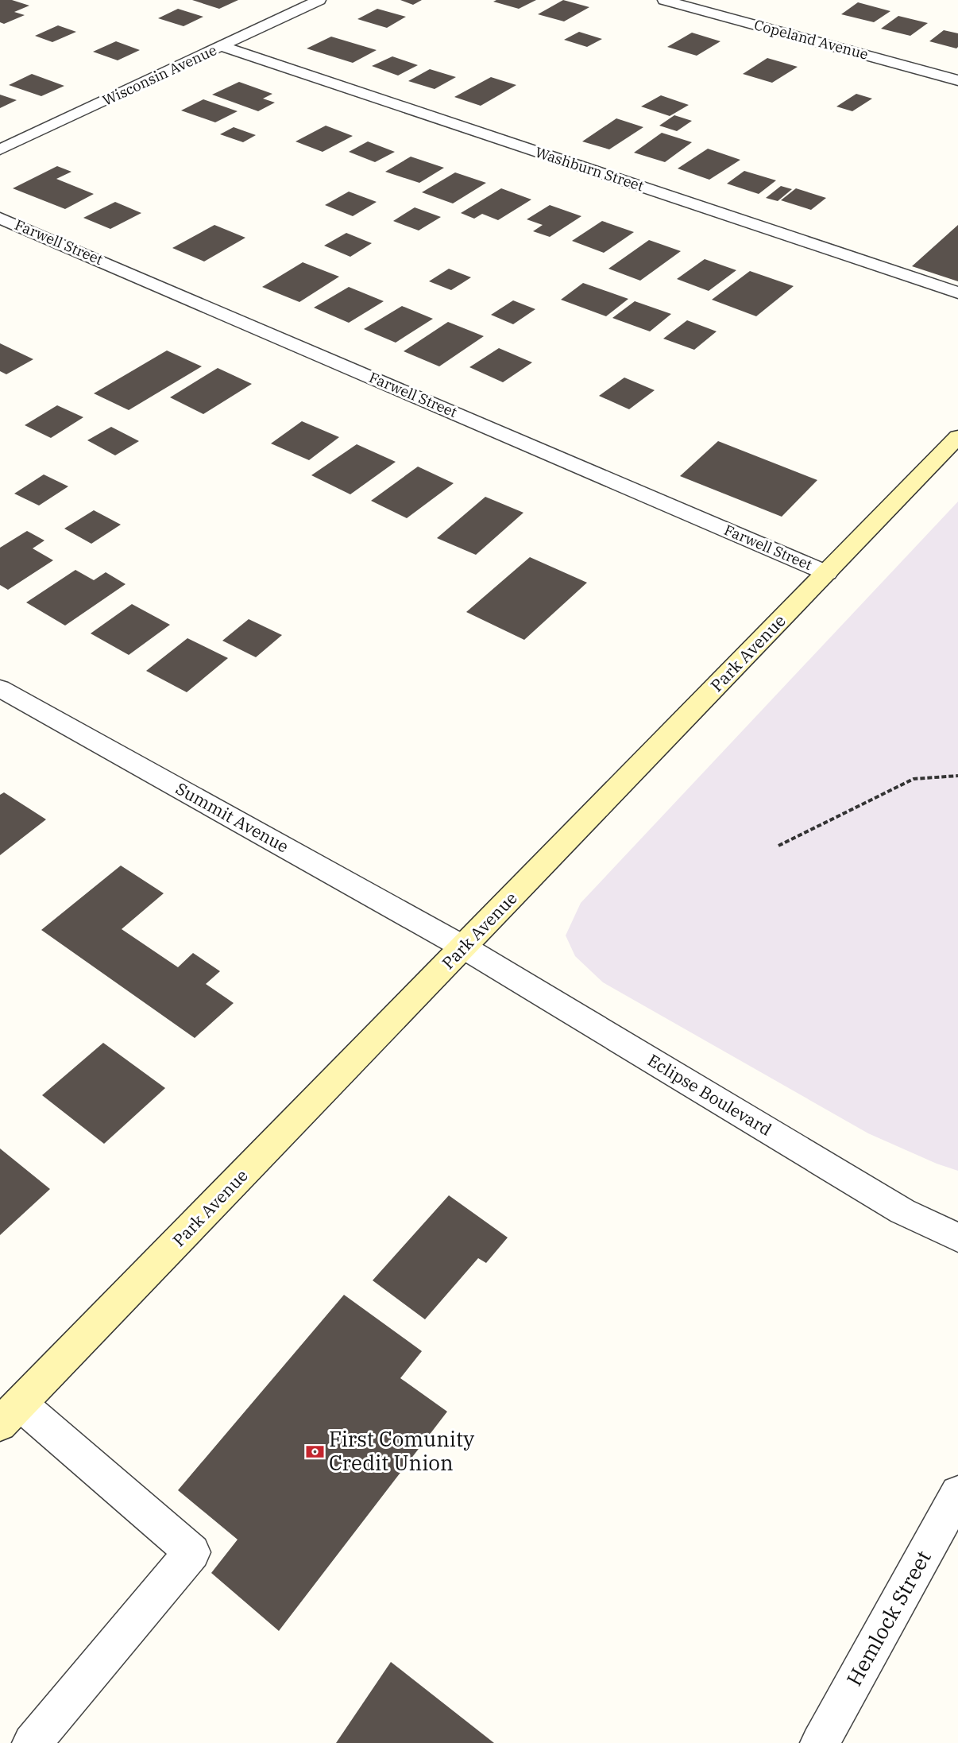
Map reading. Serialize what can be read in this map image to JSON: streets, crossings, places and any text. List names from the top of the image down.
{
  "streets": {
    "street": [
      "Copeland Avenue",
      "Wisconsin Avenue",
      "Washburn Street",
      "Farwell Street",
      "Park Avenue",
      "Summit Avenue",
      "Eclipse Boulevard",
      "Hemlock Street"
    ]
  },
  "crossings": [
    ["Wisconsin Avenue", "Washburn Street"],
    ["Farwell Street", "Park Avenue"],
    ["Park Avenue", "Summit Avenue"],
    ["Park Avenue", "Eclipse Boulevard"],
    ["Summit Avenue", "Eclipse Boulevard"]
  ],
  "places": {
    "bank": ["First Comunity Credit Union"]
  }
}
